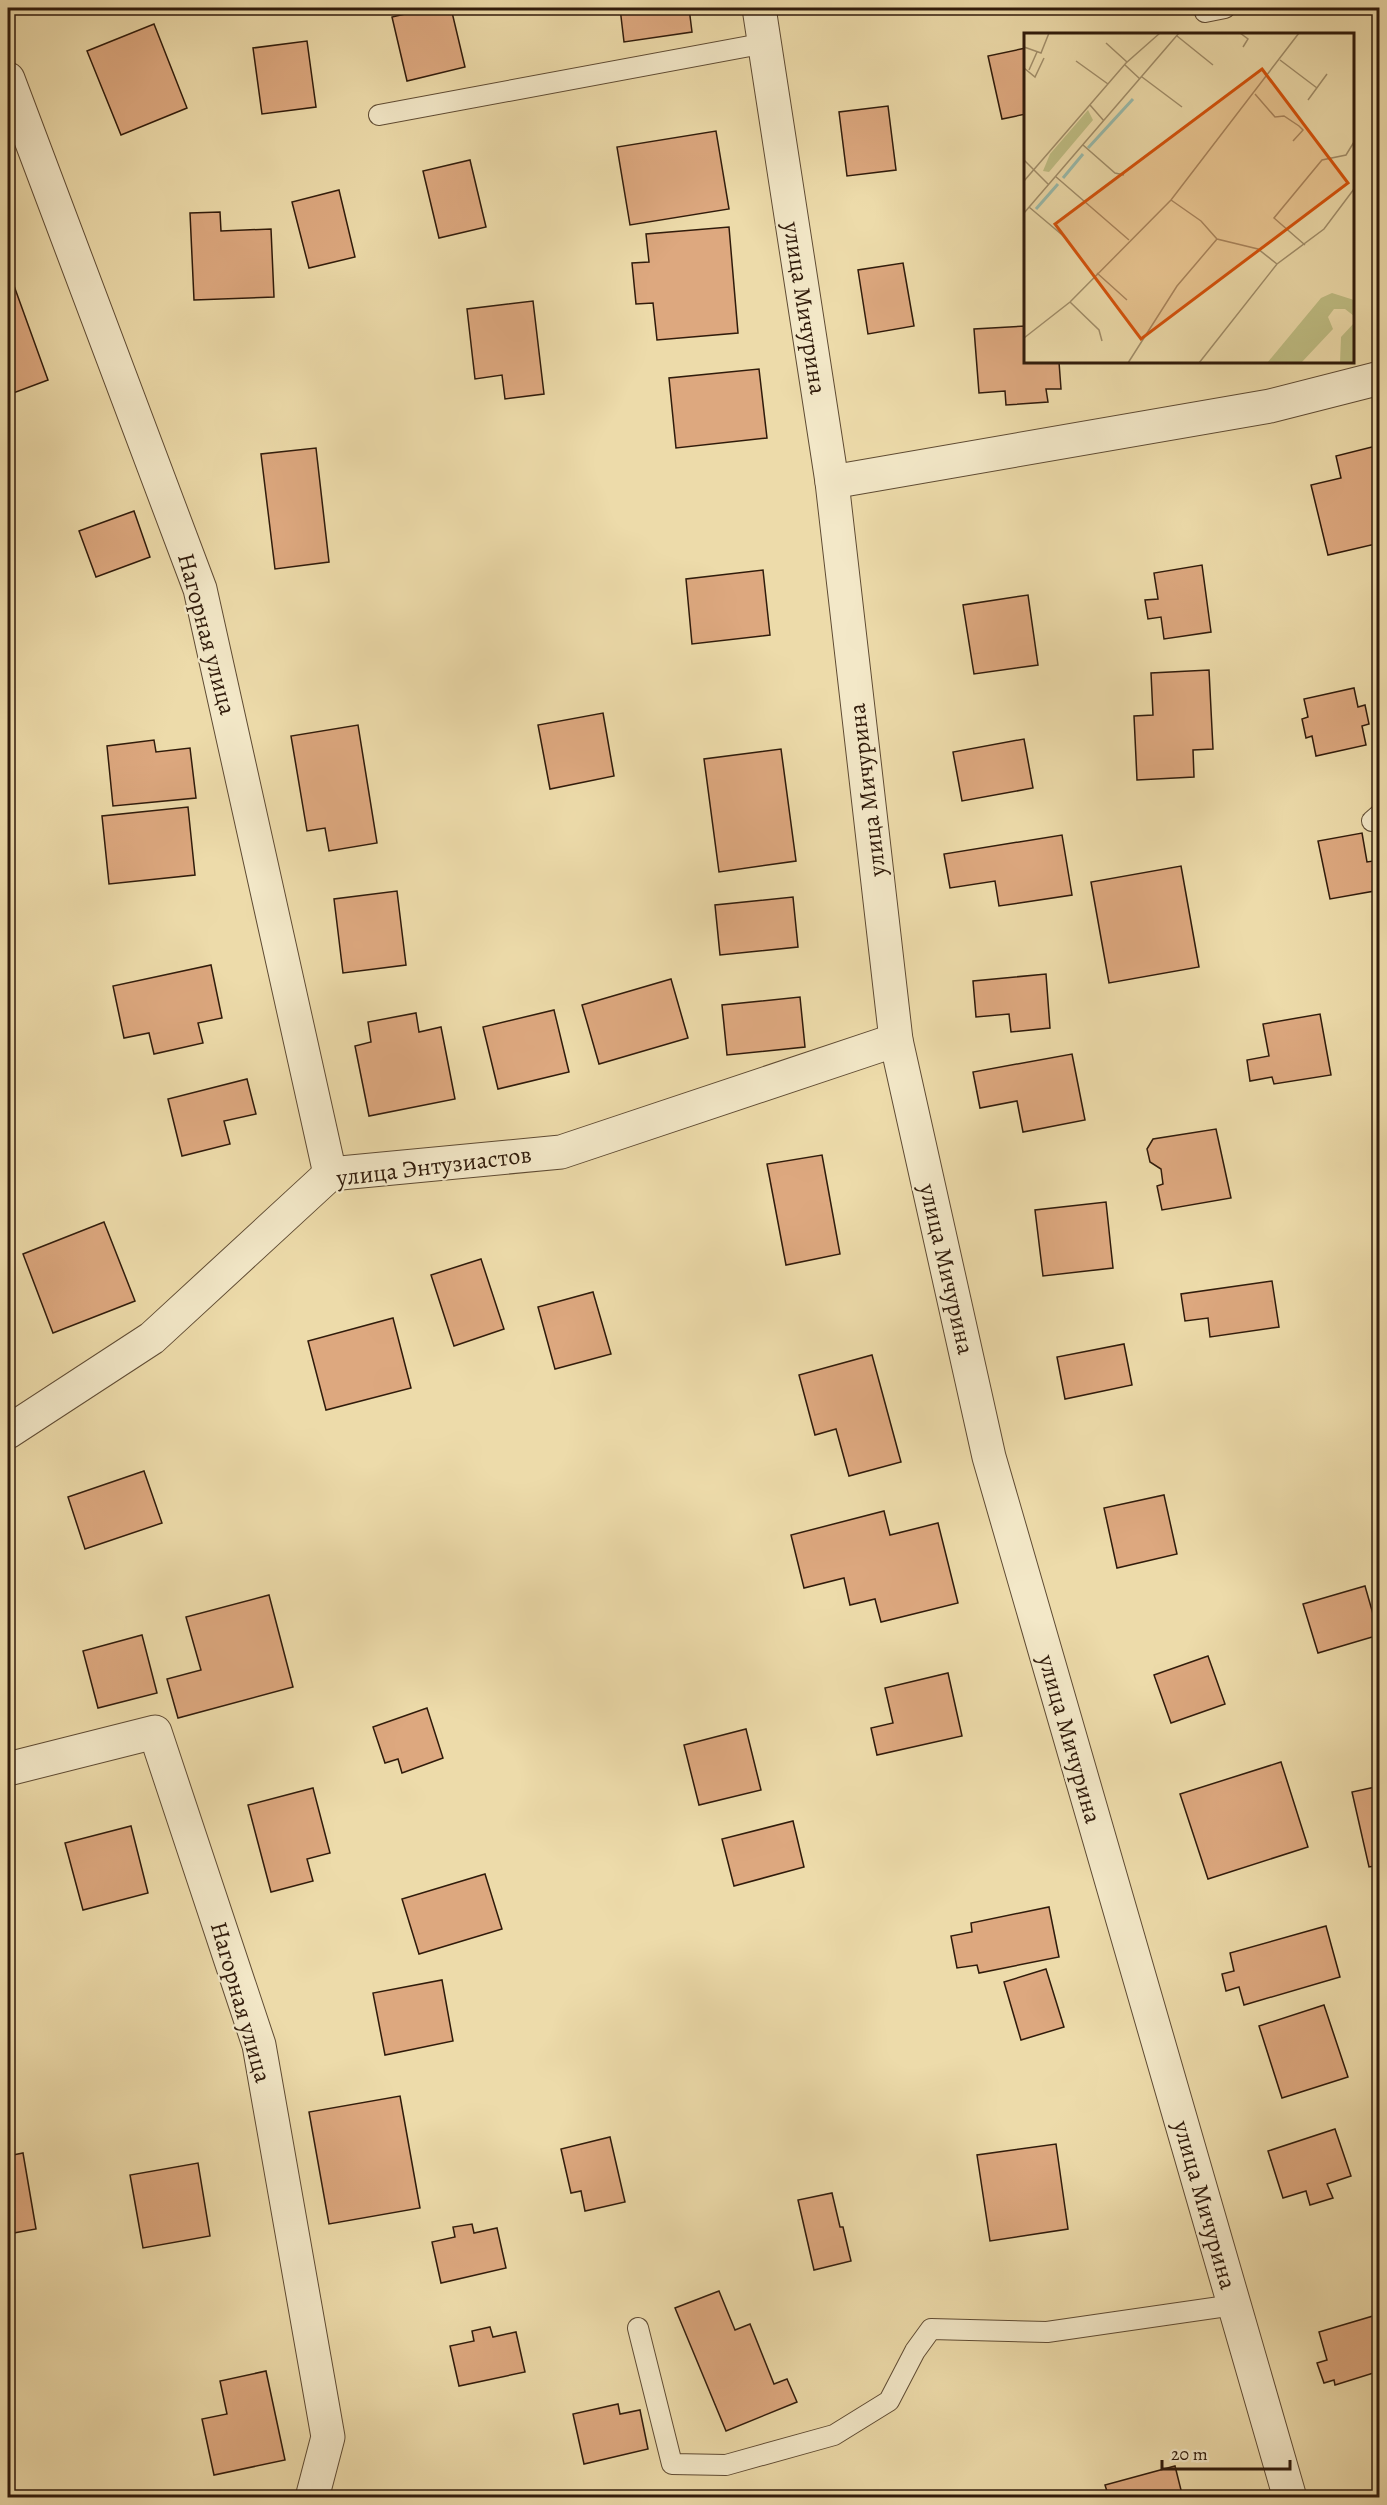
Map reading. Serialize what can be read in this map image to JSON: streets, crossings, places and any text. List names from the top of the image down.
{
  "streets": {
    "street": ["улица Мичурина", "Нагорная улица", "улица Энтузиастов"]
  },
  "crossings": [
    ["улица Мичурина", "улица Энтузиастов"],
    ["Нагорная улица", "улица Энтузиастов"]
  ],
  "scale_bar": "20 m"
}
